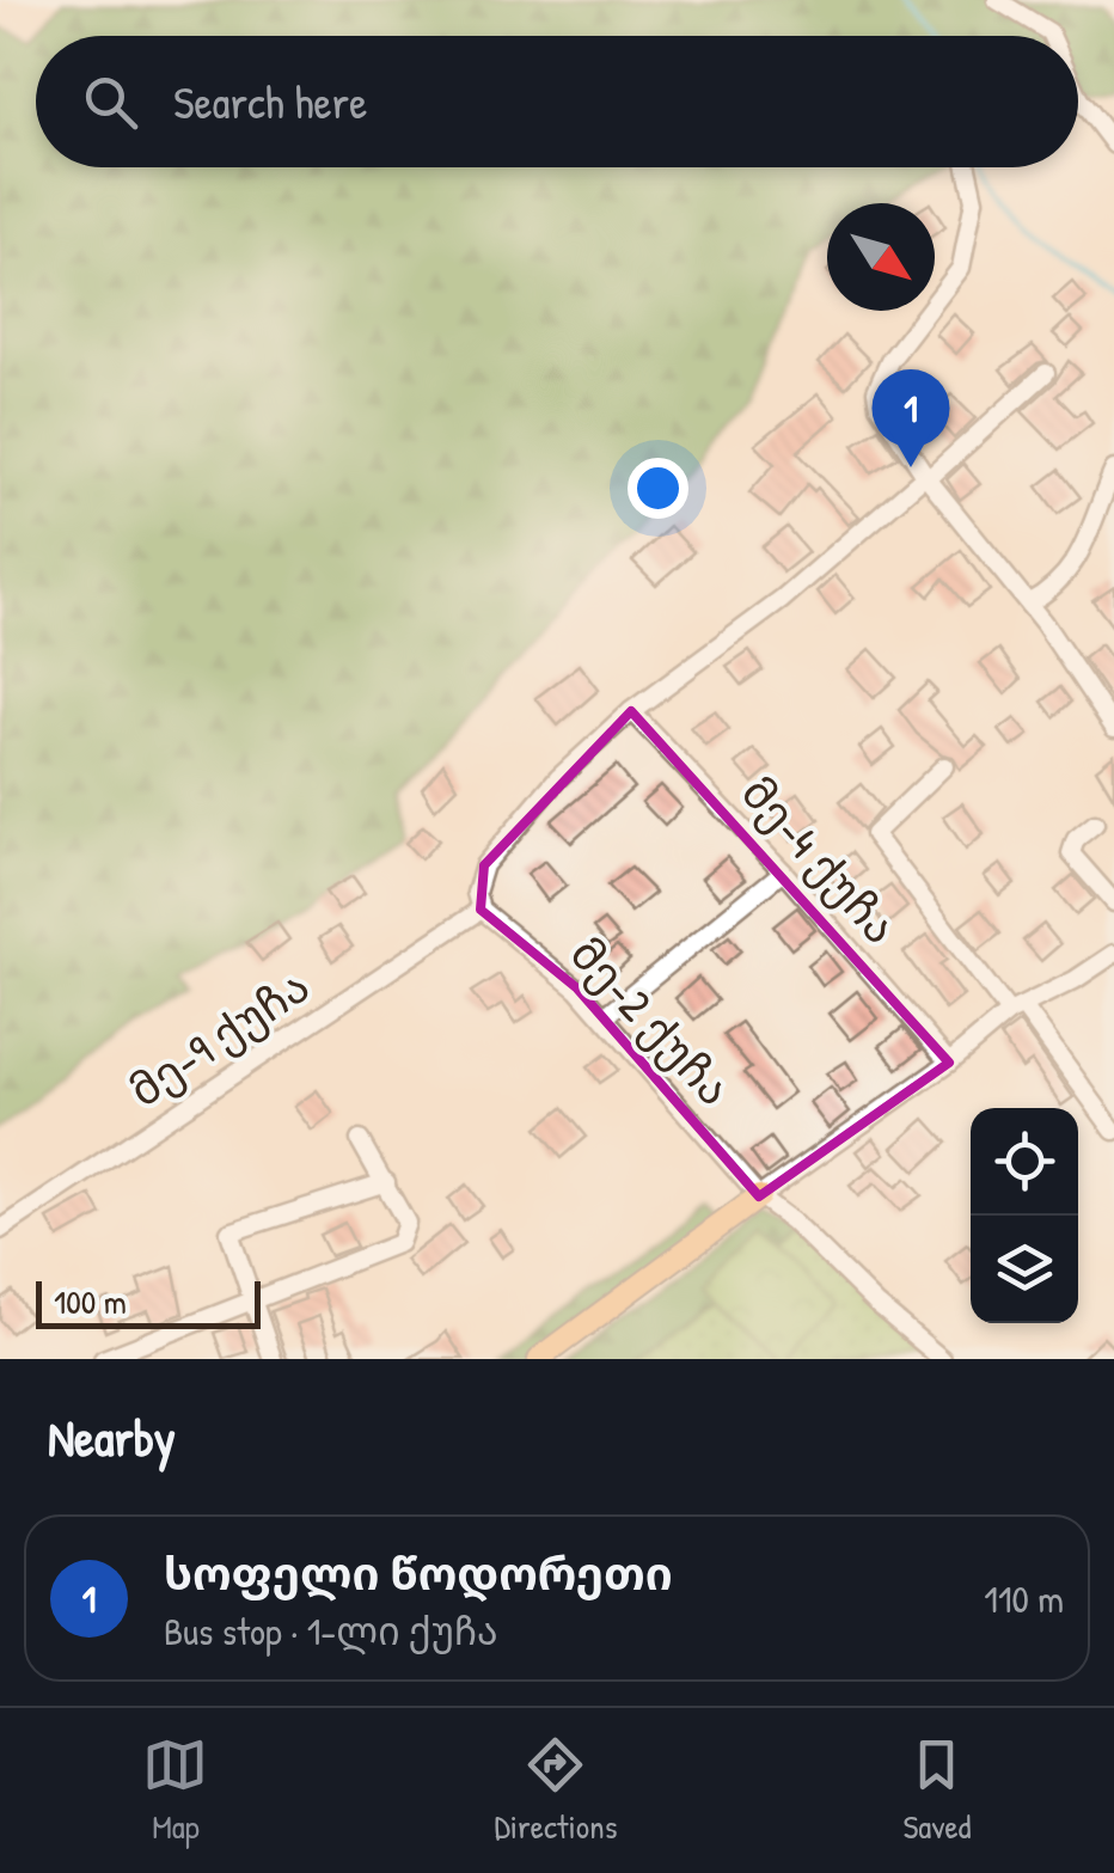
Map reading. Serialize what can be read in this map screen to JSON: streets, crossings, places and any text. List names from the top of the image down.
{
  "streets": {
    "street": ["მე-4 ქუჩა", "მე-2 ქუჩა", "მე-9 ქუჩა"]
  },
  "crossings": [
    ["მე-2 ქუჩა", "მე-9 ქუჩა"]
  ],
  "scale_bar": "100 m",
  "north": "bottom right",
  "page": {
    "search": "Search here",
    "pins": "1",
    "scale": "100 m",
    "heading": "Nearby",
    "list": [
      {
        "mark": "1",
        "name": "სოფელი წოდორეთი",
        "note": "Bus stop · 1-ლი ქუჩა",
        "value": "110 m"
      }
    ],
    "nav": ["Map", "Directions", "Saved"]
  }
}
